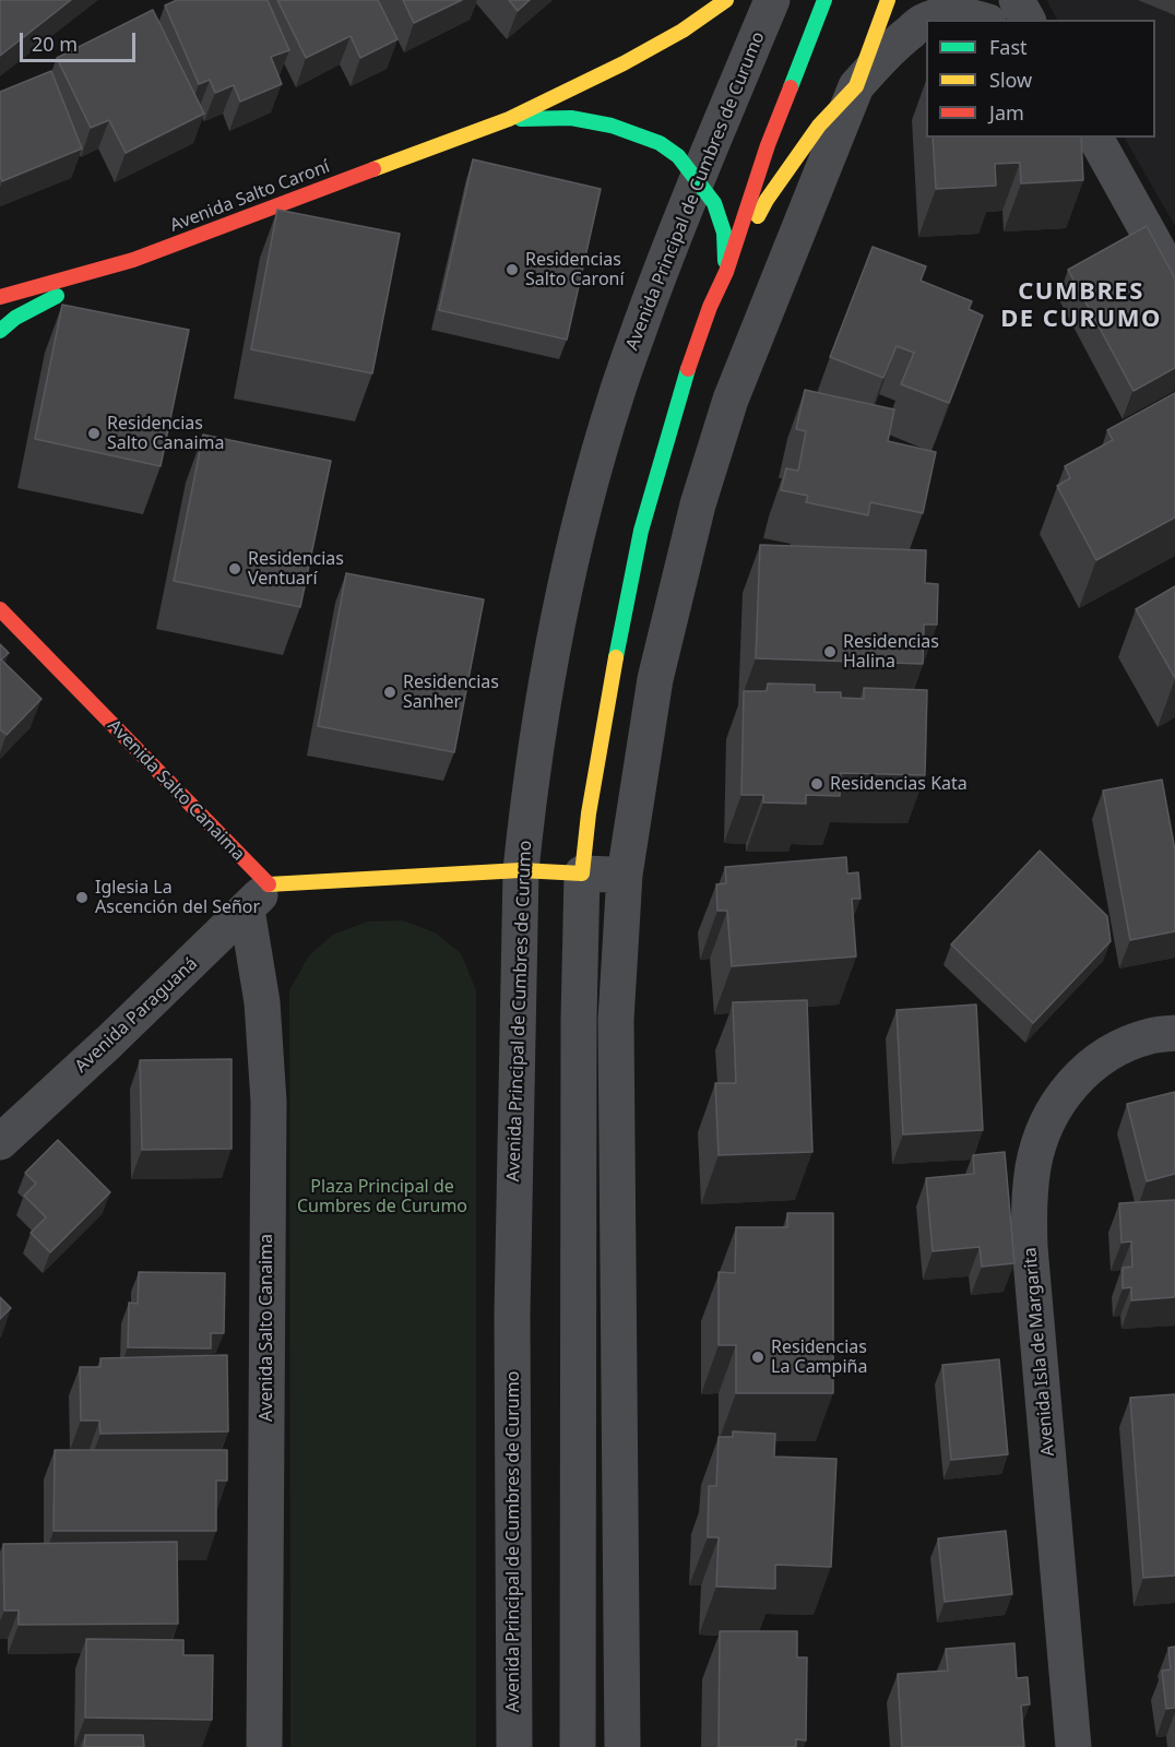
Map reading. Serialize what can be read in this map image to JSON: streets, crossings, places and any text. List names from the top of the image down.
{
  "streets": {
    "main road": ["Avenida Salto Caroní", "Avenida Salto Canaima"],
    "street": ["Avenida Principal de Cumbres de Curumo", "Avenida Paraguaná", "Avenida Isla de Margarita"]
  },
  "crossings": [
    ["Avenida Salto Canaima", "Avenida Paraguaná"]
  ],
  "districts": ["CUMBRES DE CURUMO"],
  "parks": ["Plaza Principal de Cumbres de Curumo"],
  "places": [
    "Residencias Salto Caroní",
    "Residencias Salto Canaima",
    "Residencias Ventuarí",
    "Residencias Halina",
    "Residencias Sanher",
    "Residencias Kata",
    "Iglesia La Ascención del Señor",
    "Residencias La Campiña"
  ],
  "legend": ["Fast", "Slow", "Jam"],
  "scale_bar": "20 m"
}
